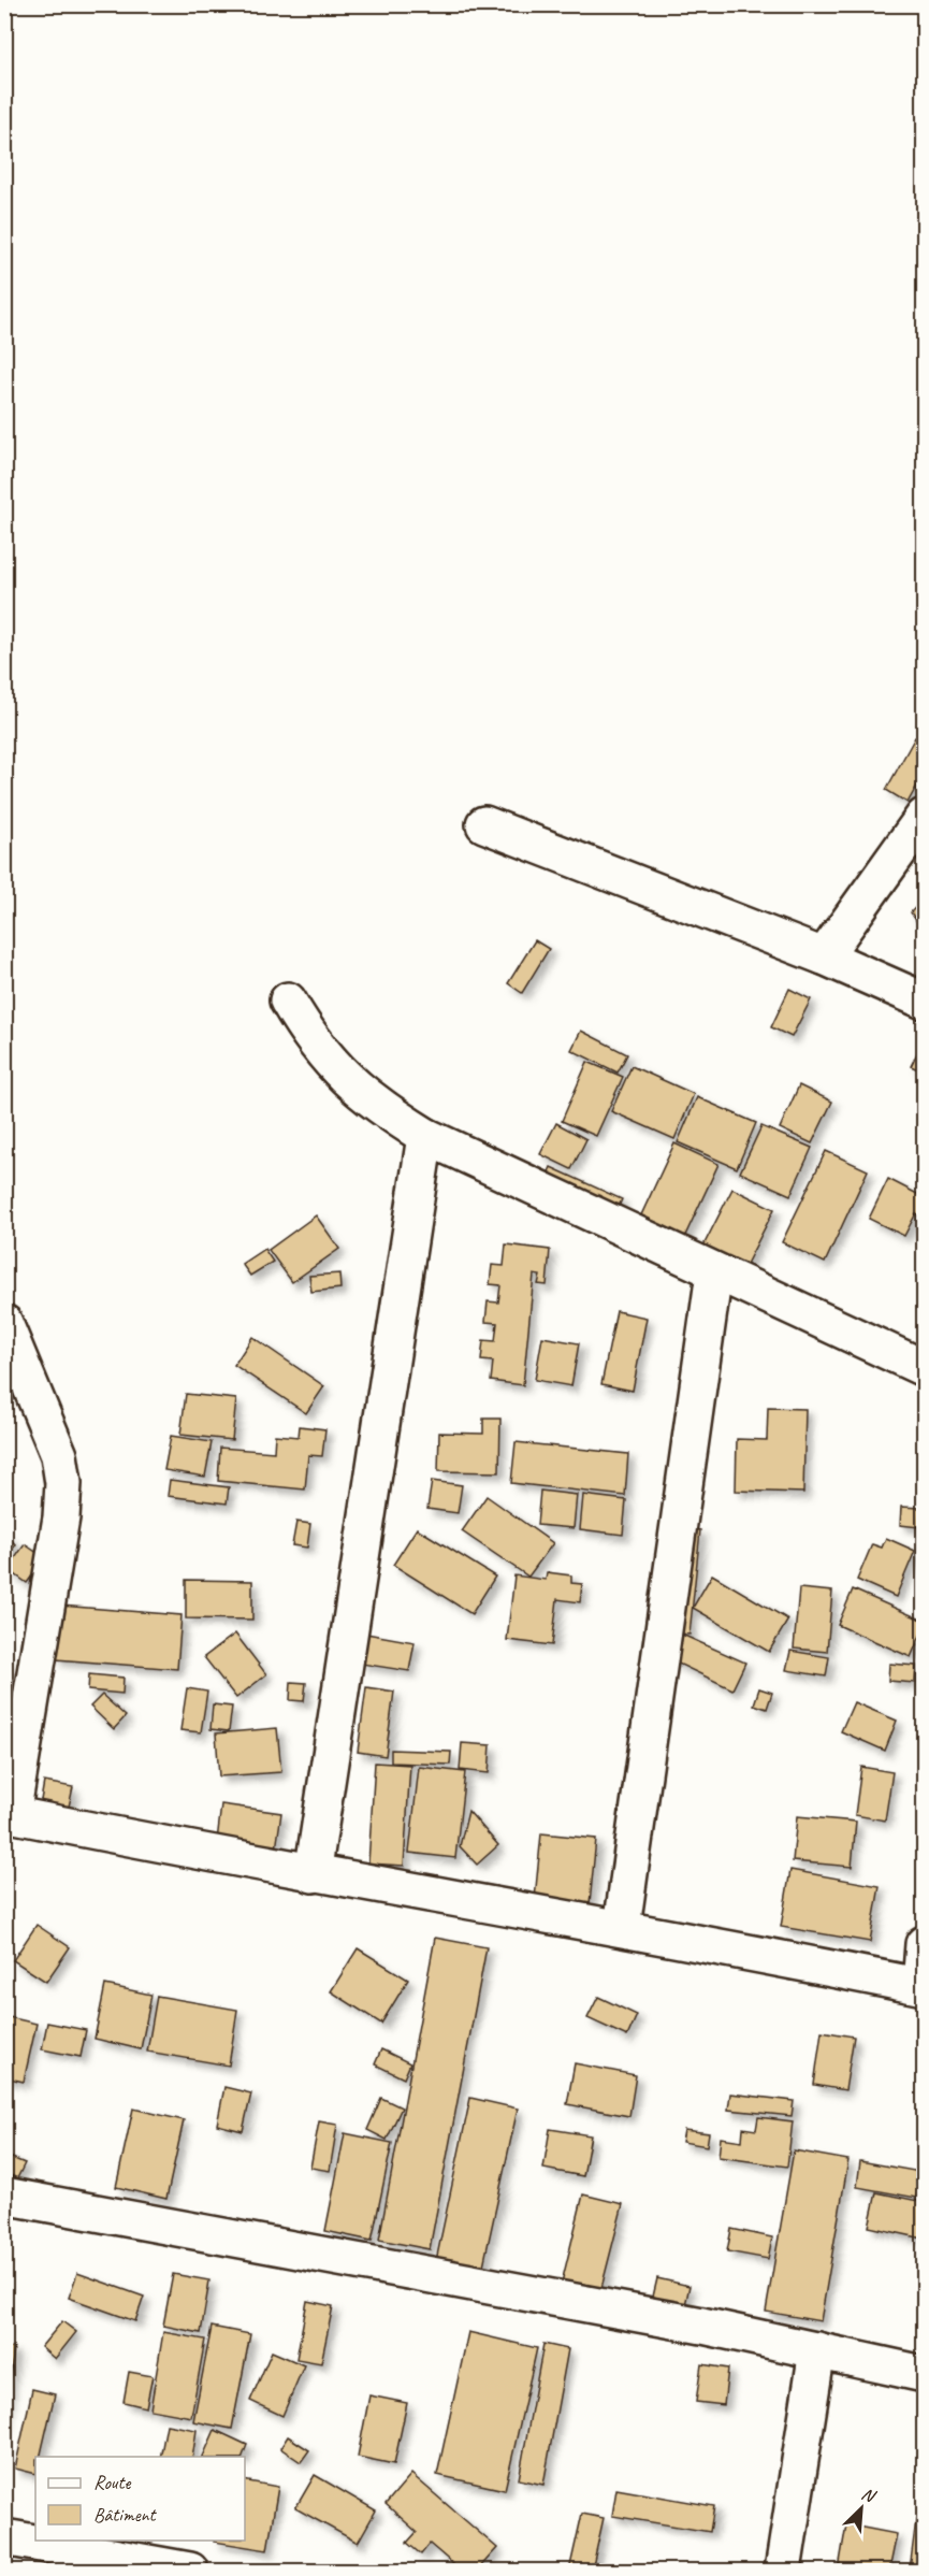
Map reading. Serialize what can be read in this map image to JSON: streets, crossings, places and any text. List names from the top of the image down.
{
  "legend": ["Route", "Bâtiment"],
  "north": "top right"
}
